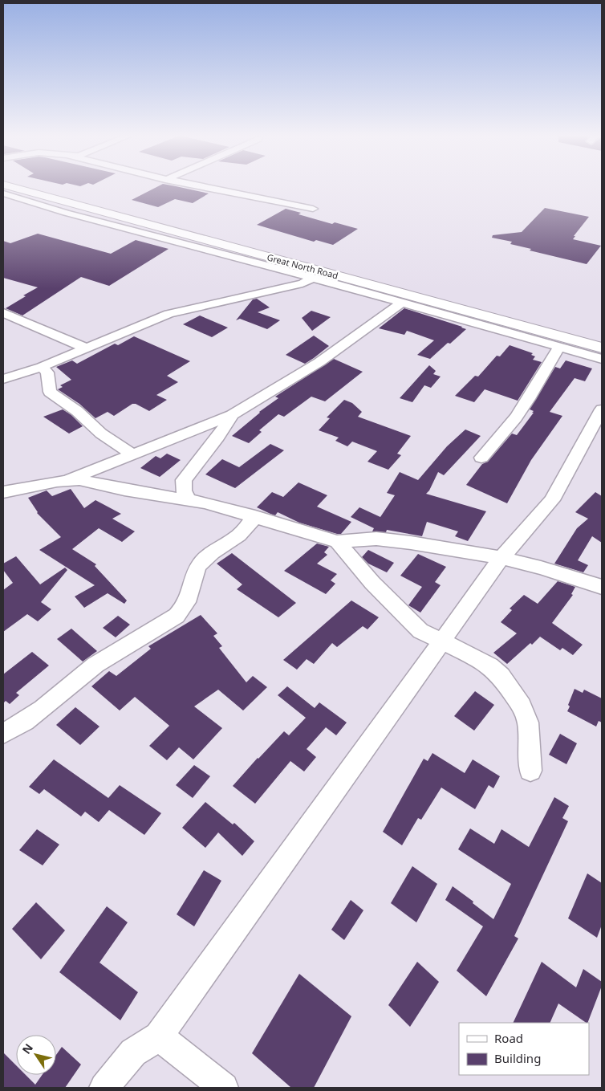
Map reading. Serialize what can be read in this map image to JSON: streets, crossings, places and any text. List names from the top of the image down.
{
  "streets": {
    "main road": ["Great North Road"]
  },
  "legend": ["Road", "Building"],
  "north": "top left"
}
